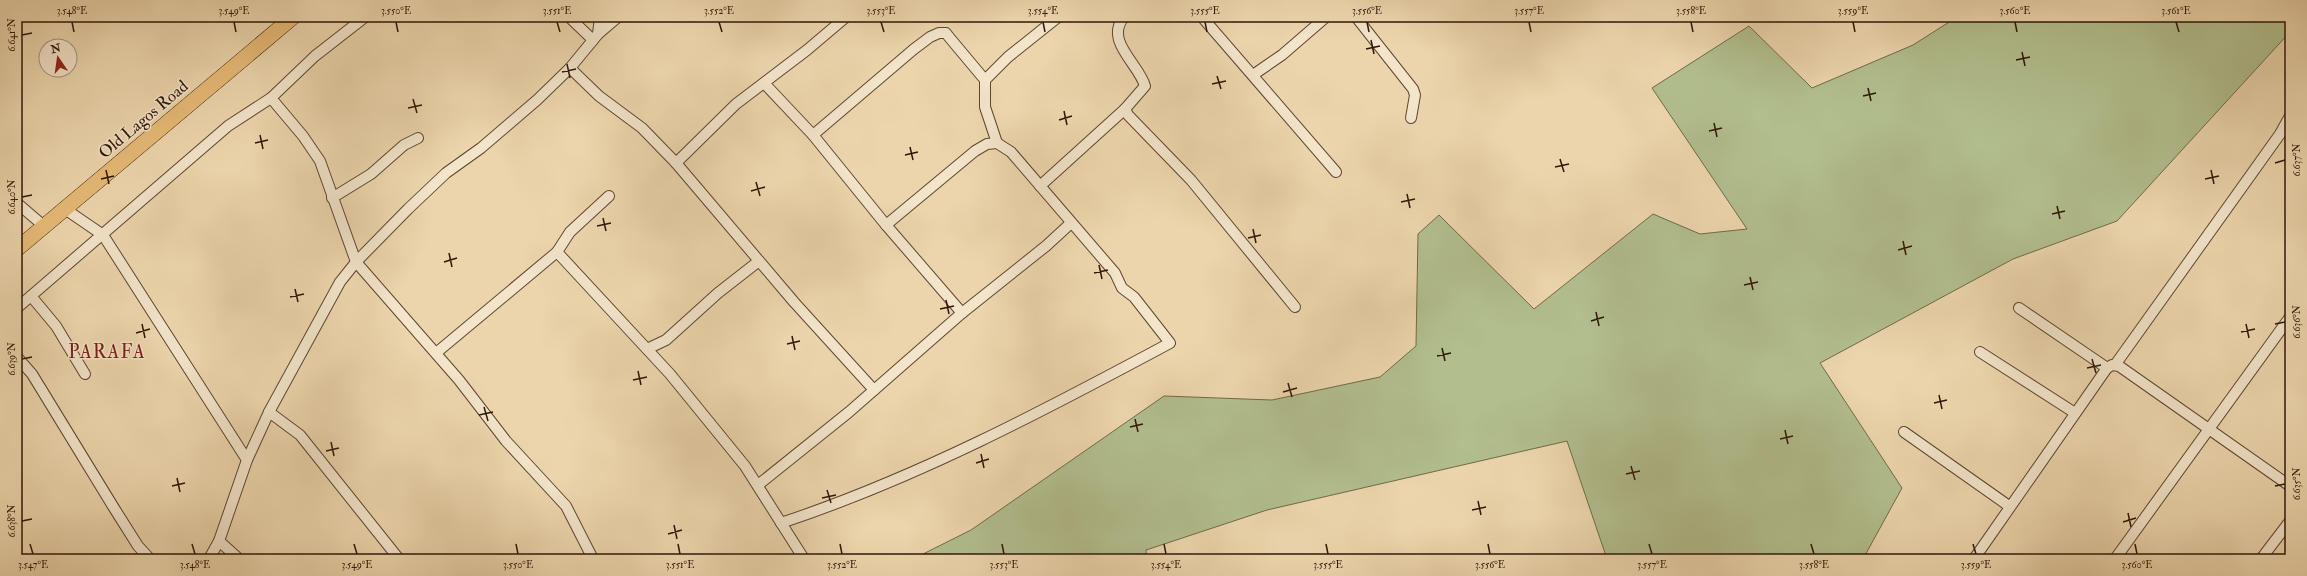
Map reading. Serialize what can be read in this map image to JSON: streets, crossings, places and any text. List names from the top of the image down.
{
  "streets": {
    "main road": ["Old Lagos Road"]
  },
  "districts": ["PARAFA"],
  "north": "top",
  "coordinates": [
    "3.548°E",
    "3.549°E",
    "3.550°E",
    "3.551°E",
    "3.552°E",
    "3.553°E",
    "3.554°E",
    "3.555°E",
    "3.556°E",
    "3.557°E",
    "3.558°E",
    "3.559°E",
    "3.560°E",
    "3.561°E",
    "6.641°N",
    "6.637°N",
    "6.640°N",
    "6.636°N",
    "6.639°N",
    "6.635°N",
    "6.638°N",
    "3.547°E"
  ]
}
